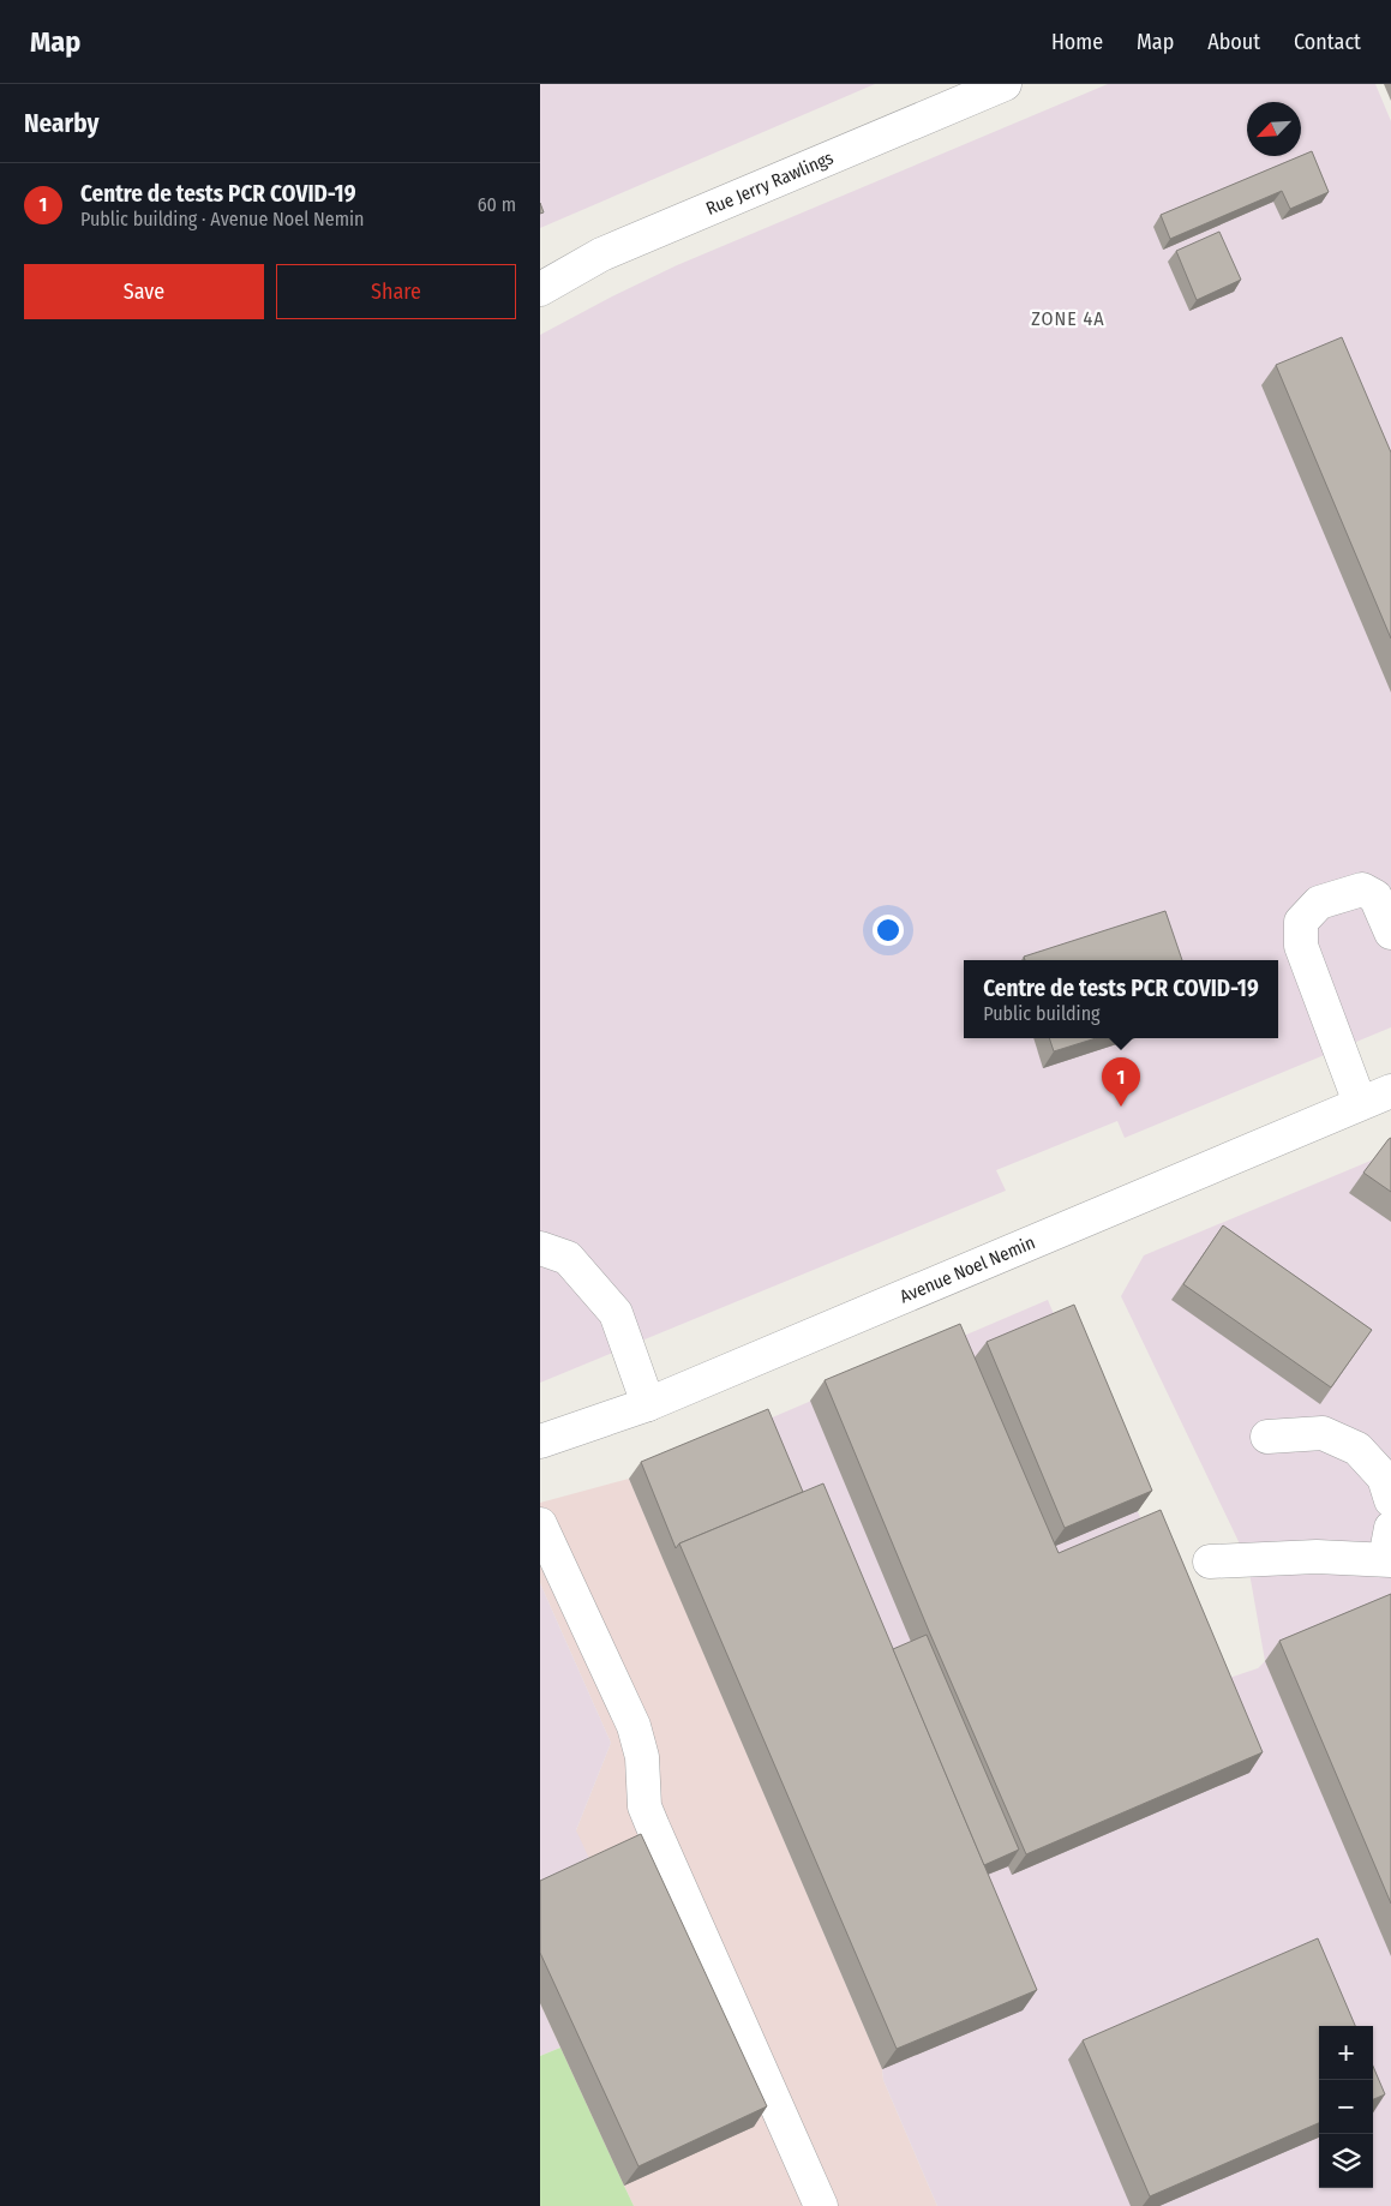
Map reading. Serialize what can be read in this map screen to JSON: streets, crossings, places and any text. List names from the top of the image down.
{
  "streets": {
    "street": ["Rue Jerry Rawlings", "Avenue Noel Nemin"]
  },
  "districts": ["ZONE 4A"],
  "north": "bottom left",
  "page": {
    "header": "Map",
    "nav": [
      "Home",
      "Map",
      "About",
      "Contact"
    ],
    "heading": "Nearby",
    "list": [
      {
        "mark": "1",
        "name": "Centre de tests PCR COVID-19",
        "note": "Public building · Avenue Noel Nemin",
        "value": "60 m"
      }
    ],
    "buttons": ["Save", "Share"],
    "popup": ["Centre de tests PCR COVID-19", "Public building"],
    "pins": "1",
    "map_buttons": ["+", "−"]
  }
}
